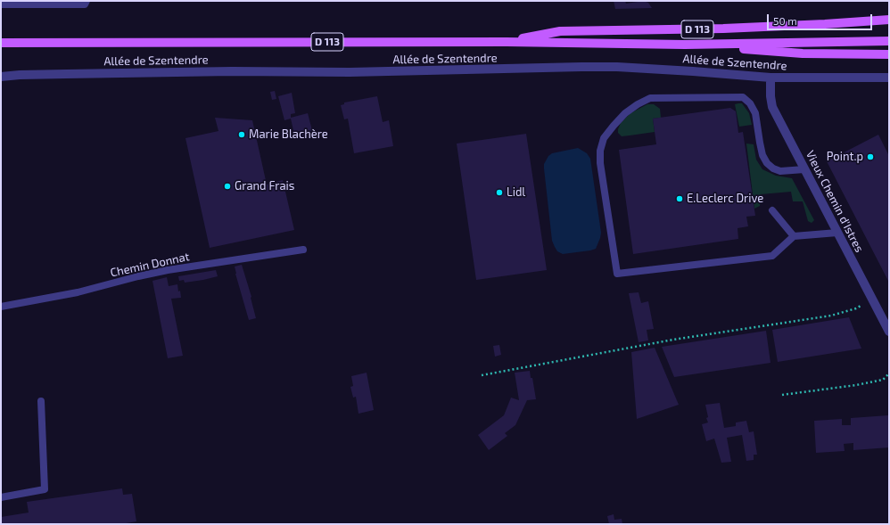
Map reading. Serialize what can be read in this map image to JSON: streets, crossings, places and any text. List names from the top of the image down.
{
  "streets": {
    "main road": ["D 113"],
    "street": ["Allée de Szentendre", "Vieux Chemin d'Istres"],
    "lane": ["Chemin Donnat"]
  },
  "crossings": [
    ["Allée de Szentendre", "Vieux Chemin d'Istres"]
  ],
  "places": [
    "Marie Blachère",
    "Point.p",
    "Grand Frais",
    "Lidl",
    "E.Leclerc Drive"
  ],
  "scale_bar": "50 m"
}
